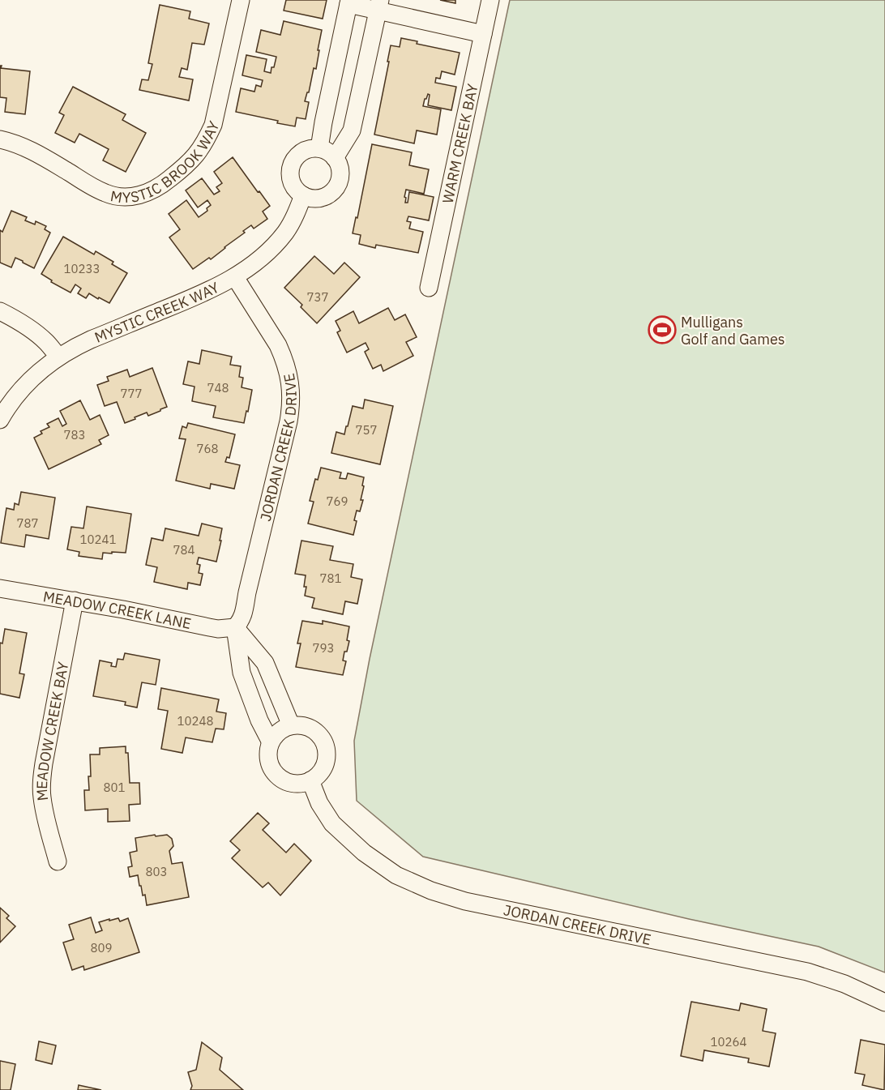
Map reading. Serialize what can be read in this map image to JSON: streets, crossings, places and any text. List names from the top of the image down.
{
  "streets": {
    "street": [
      "WARM CREEK BAY",
      "MYSTIC BROOK WAY",
      "MYSTIC CREEK WAY",
      "JORDAN CREEK DRIVE",
      "MEADOW CREEK LANE",
      "MEADOW CREEK BAY"
    ]
  },
  "crossings": [
    ["MYSTIC CREEK WAY", "JORDAN CREEK DRIVE"],
    ["JORDAN CREEK DRIVE", "MEADOW CREEK LANE"],
    ["MEADOW CREEK LANE", "MEADOW CREEK BAY"]
  ],
  "places": {
    "sports": ["Mulligans Golf and Games"]
  },
  "house_numbers": [
    "10233",
    "737",
    "748",
    "777",
    "757",
    "783",
    "768",
    "769",
    "787",
    "10241",
    "784",
    "781",
    "793",
    "10248",
    "801",
    "803",
    "809",
    "10264"
  ]
}
